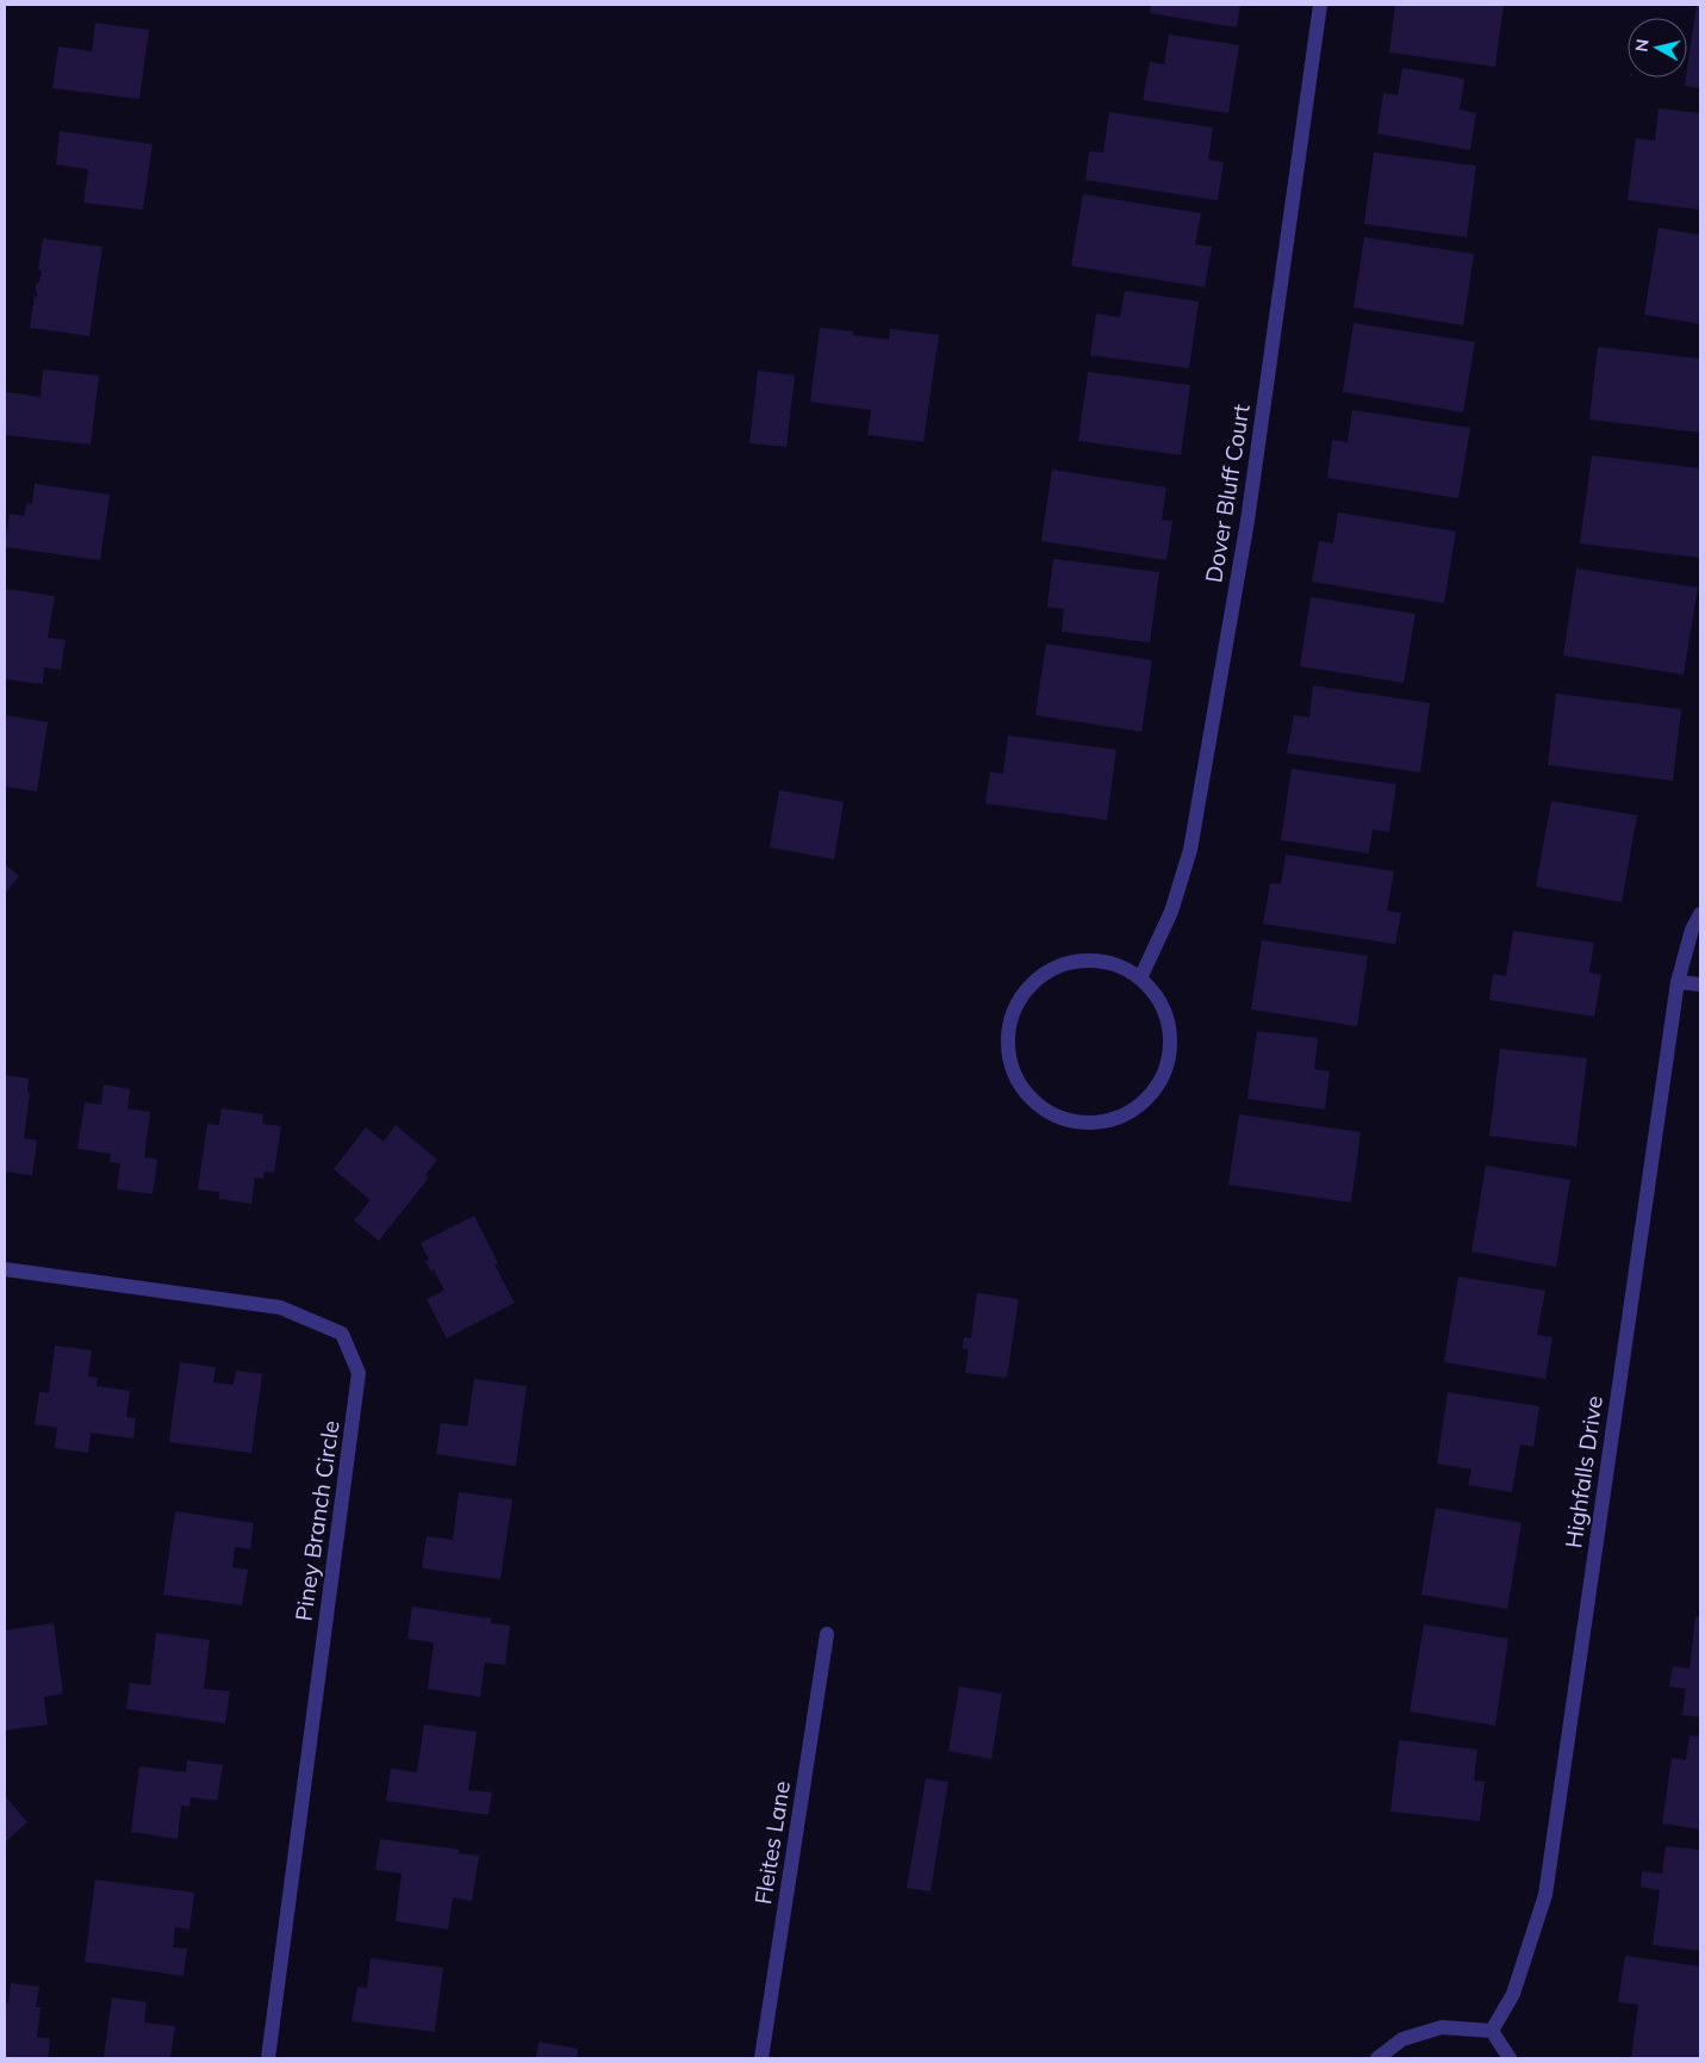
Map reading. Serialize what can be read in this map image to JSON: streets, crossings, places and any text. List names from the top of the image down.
{
  "streets": {
    "street": [
      "Dover Bluff Court",
      "Highfalls Drive",
      "Piney Branch Circle",
      "Fleites Lane"
    ]
  },
  "north": "left"
}
